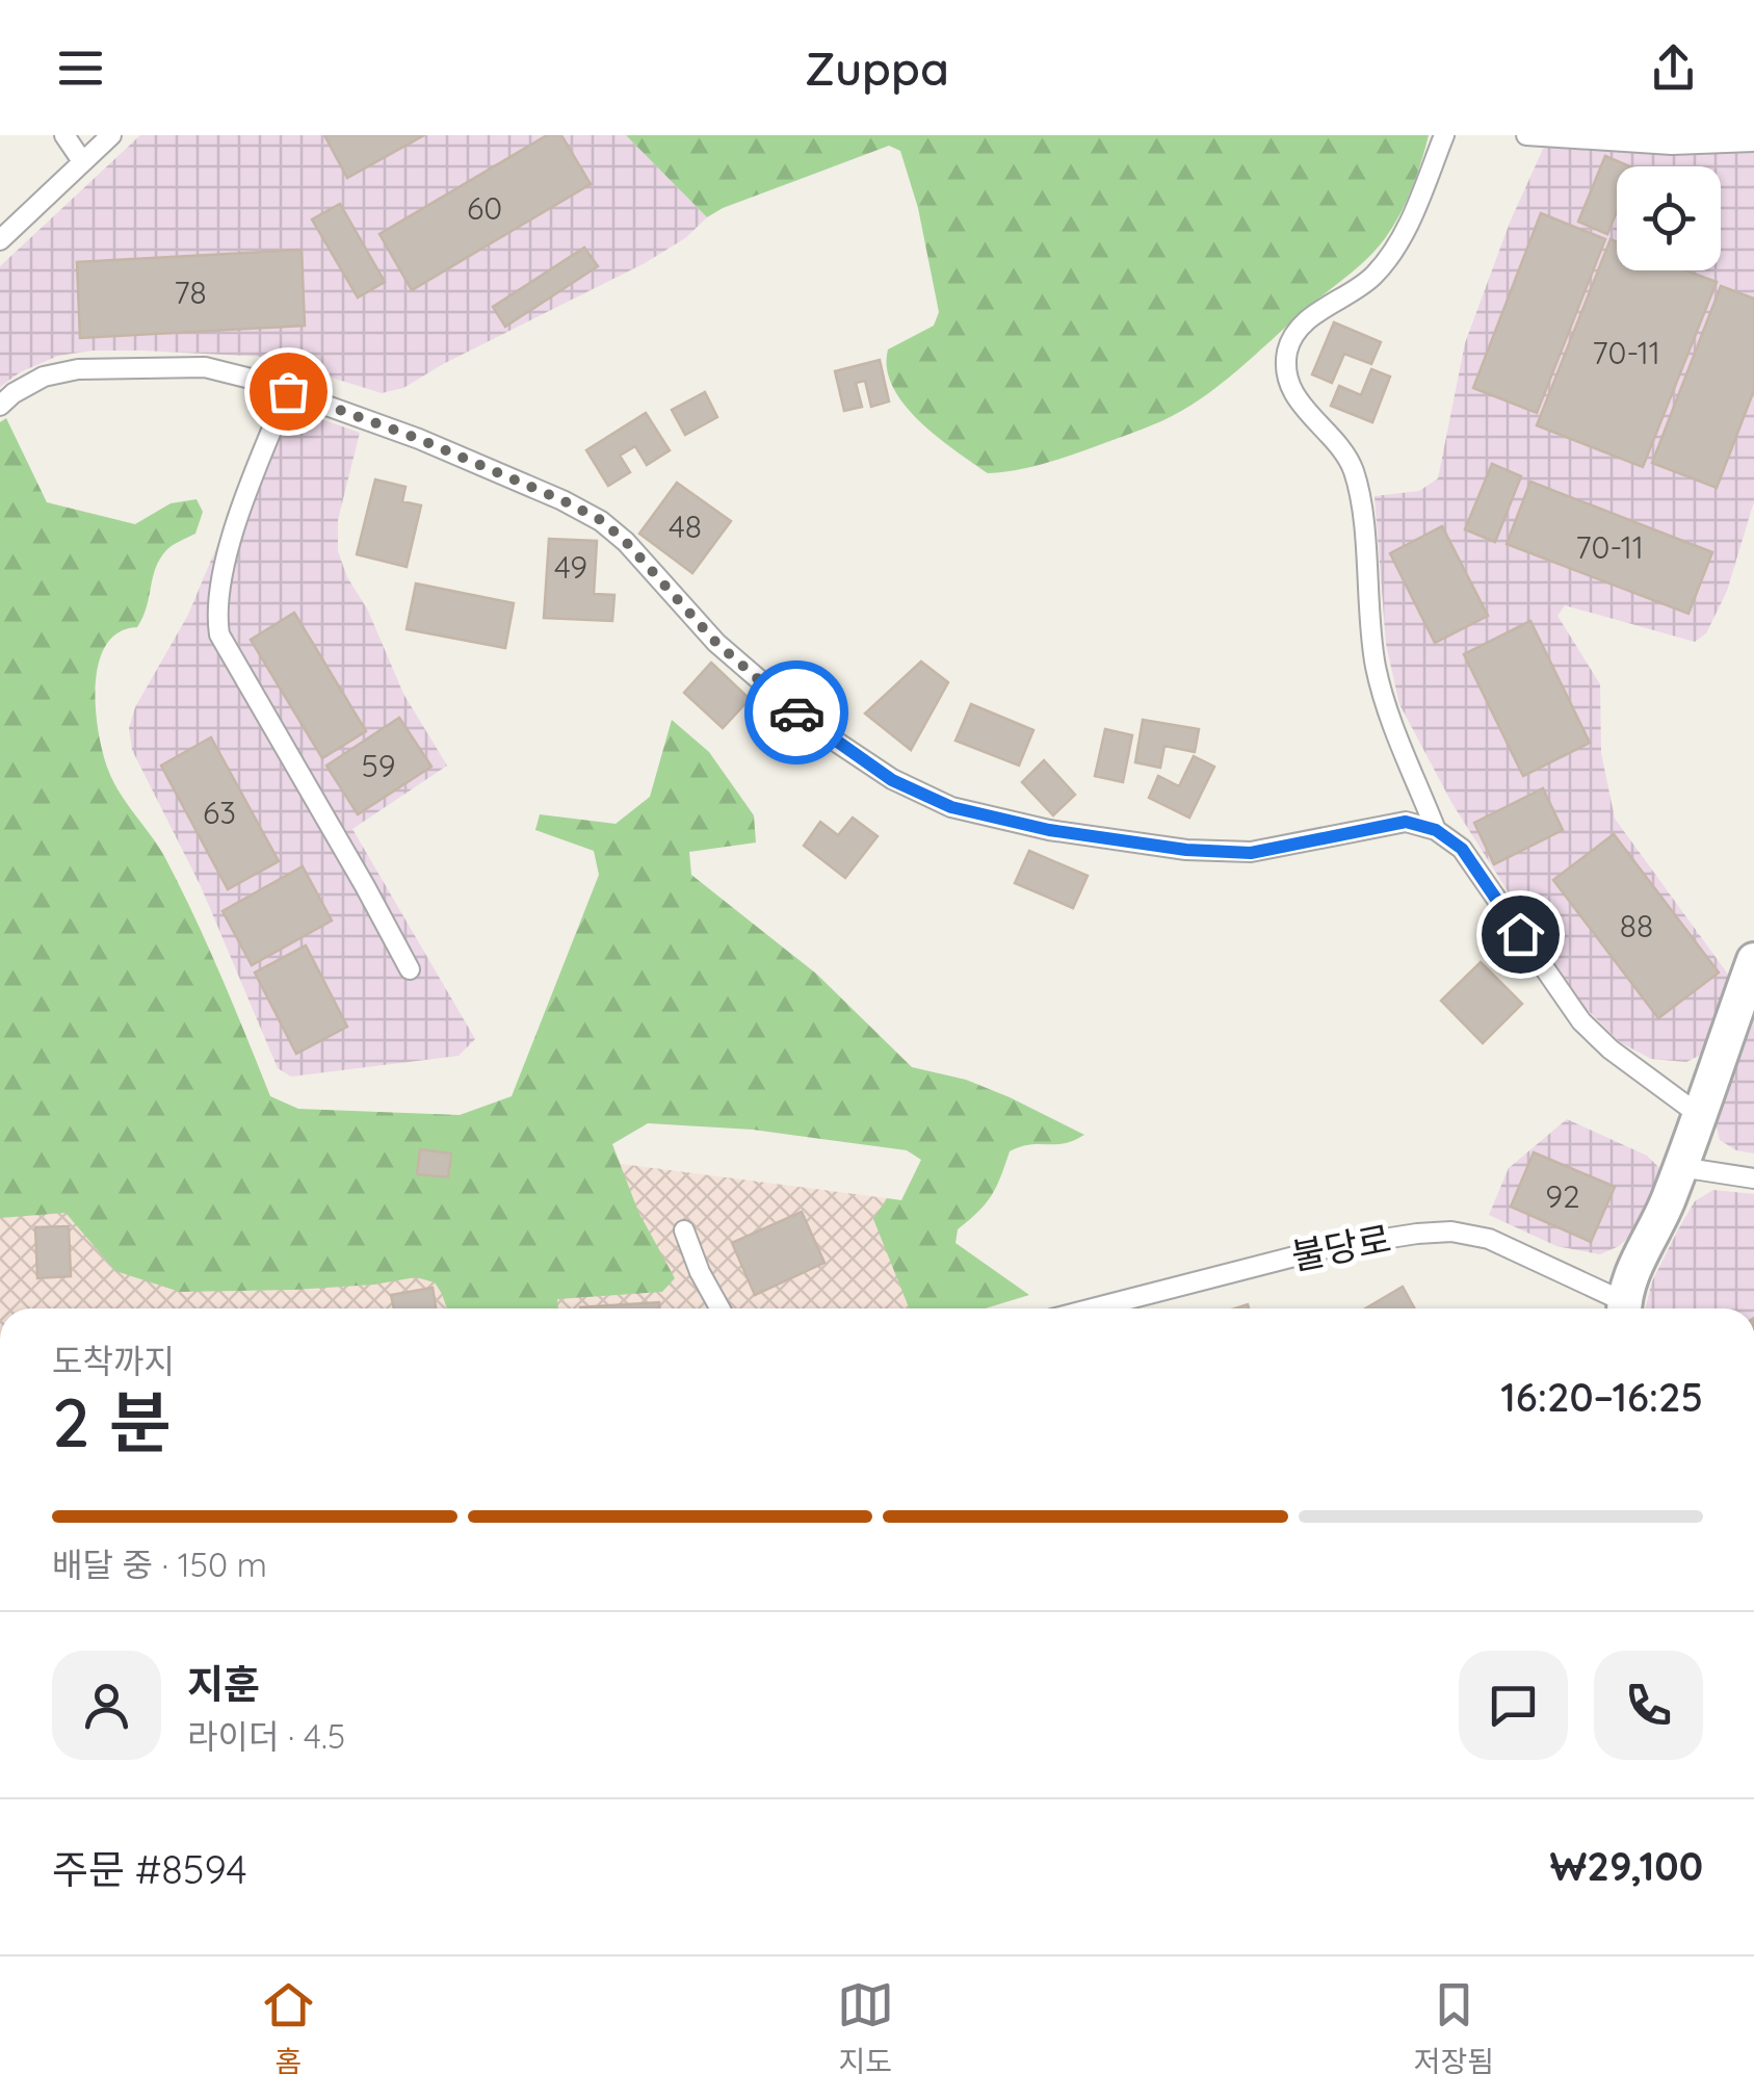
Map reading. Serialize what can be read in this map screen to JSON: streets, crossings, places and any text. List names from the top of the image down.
{
  "streets": {
    "street": ["불당로"]
  },
  "house_numbers": [
    "60",
    "78",
    "70-11",
    "48",
    "70-11",
    "49",
    "59",
    "63",
    "88",
    "92"
  ],
  "page": {
    "header": "Zuppa",
    "heading": ["2 분", "도착까지", "16:20–16:25"],
    "panel": [
      "지훈",
      "라이더 · 4.5",
      "주문 #8594",
      "₩29,100"
    ],
    "bar": "배달 중 · 150 m",
    "tabs": ["홈", "지도", "저장됨"]
  }
}
